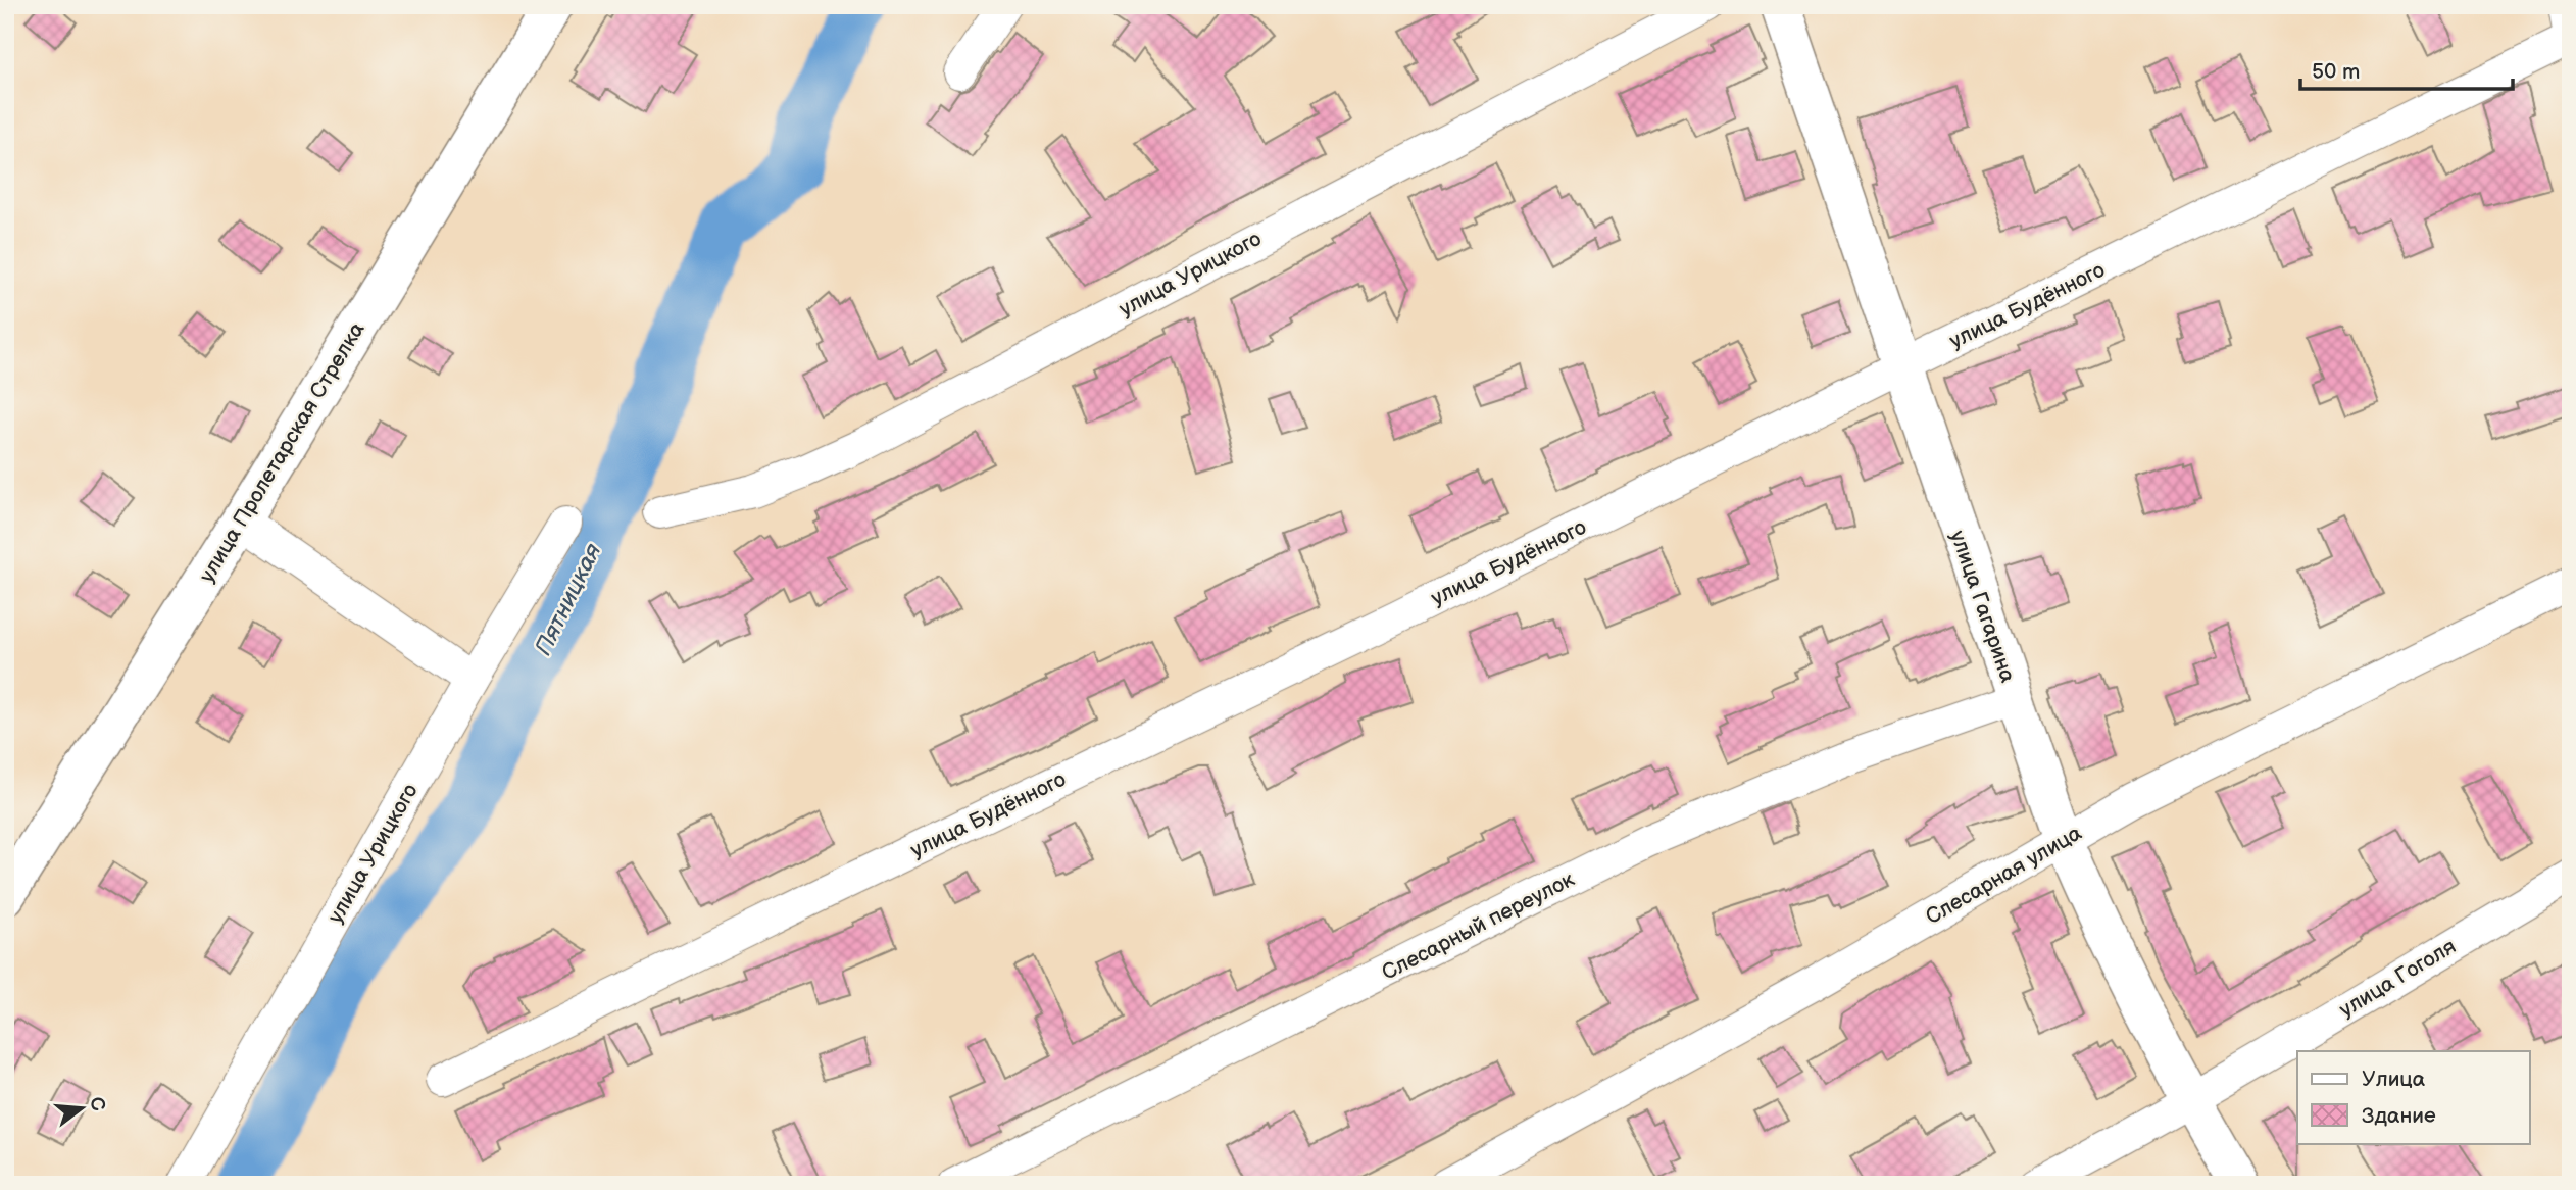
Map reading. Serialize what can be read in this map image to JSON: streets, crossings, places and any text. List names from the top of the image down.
{
  "streets": {
    "main road": ["улица Пролетарская Стрелка", "улица Гагарина"],
    "street": [
      "улица Урицкого",
      "улица Будённого",
      "Слесарная улица",
      "Слесарный переулок",
      "улица Гоголя"
    ]
  },
  "crossings": [
    ["улица Будённого", "улица Гагарина"],
    ["улица Гагарина", "Слесарная улица"],
    ["улица Гагарина", "Слесарный переулок"],
    ["улица Гагарина", "улица Гоголя"]
  ],
  "water": ["Пятницкая"],
  "legend": ["Улица", "Здание"],
  "scale_bar": "50 m",
  "north": "right"
}
